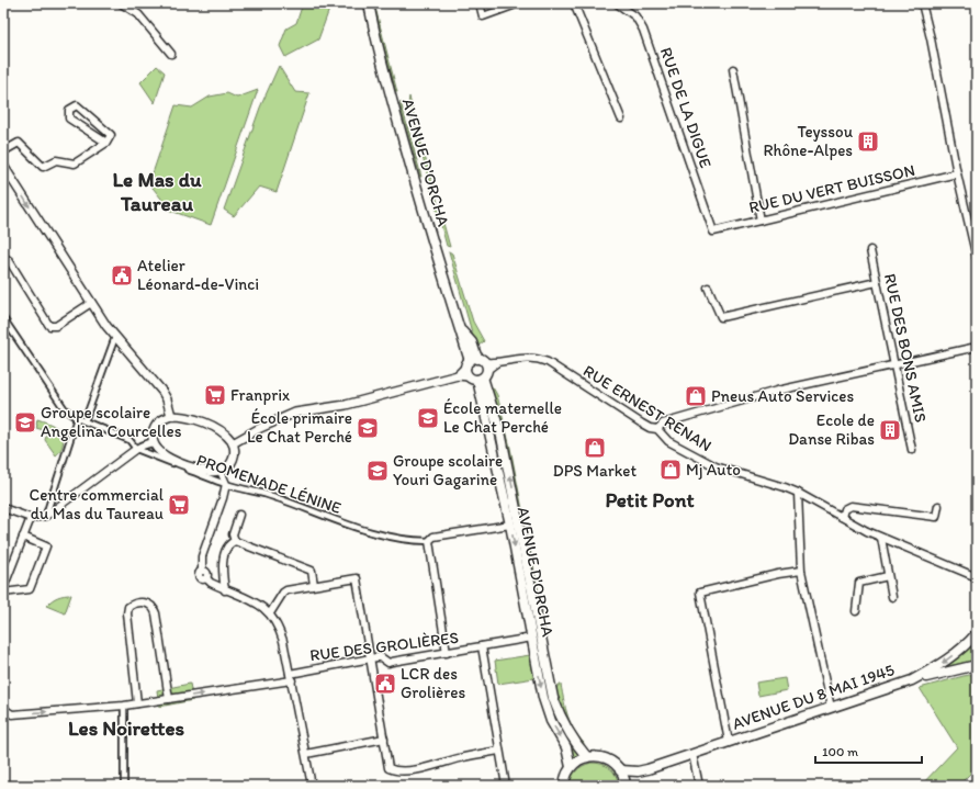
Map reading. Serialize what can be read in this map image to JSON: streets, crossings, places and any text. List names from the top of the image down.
{
  "streets": {
    "main road": ["AVENUE D'ORCHA", "AVENUE DU 8 MAI 1945"],
    "street": [
      "RUE DE LA DIGUE",
      "RUE DU VERT BUISSON",
      "RUE DES BONS AMIS",
      "RUE ERNEST RENAN",
      "PROMENADE LÉNINE",
      "RUE DES GROLIÈRES"
    ]
  },
  "crossings": [
    ["RUE DE LA DIGUE", "RUE DU VERT BUISSON"],
    ["AVENUE D'ORCHA", "RUE ERNEST RENAN"],
    ["AVENUE D'ORCHA", "RUE DES GROLIÈRES"]
  ],
  "one_way": ["RUE DES GROLIÈRES"],
  "districts": ["Le Mas du Taureau", "Petit Pont", "Les Noirettes"],
  "places": {
    "building": ["Teyssou Rhône-Alpes", "Ecole de Danse Ribas"],
    "public building": ["Atelier Léonard-de-Vinci", "LCR des Grolières"],
    "supermarket": ["Franprix", "Centre commercial du Mas du Taureau"],
    "shop": ["Pneus Auto Services", "DPS Market", "Mj Auto"],
    "school or university": [
      "École maternelle Le Chat Perché",
      "Groupe scolaire Angelina Courcelles",
      "École primaire Le Chat Perché",
      "Groupe scolaire Youri Gagarine"
    ]
  },
  "scale_bar": "100 m"
}
